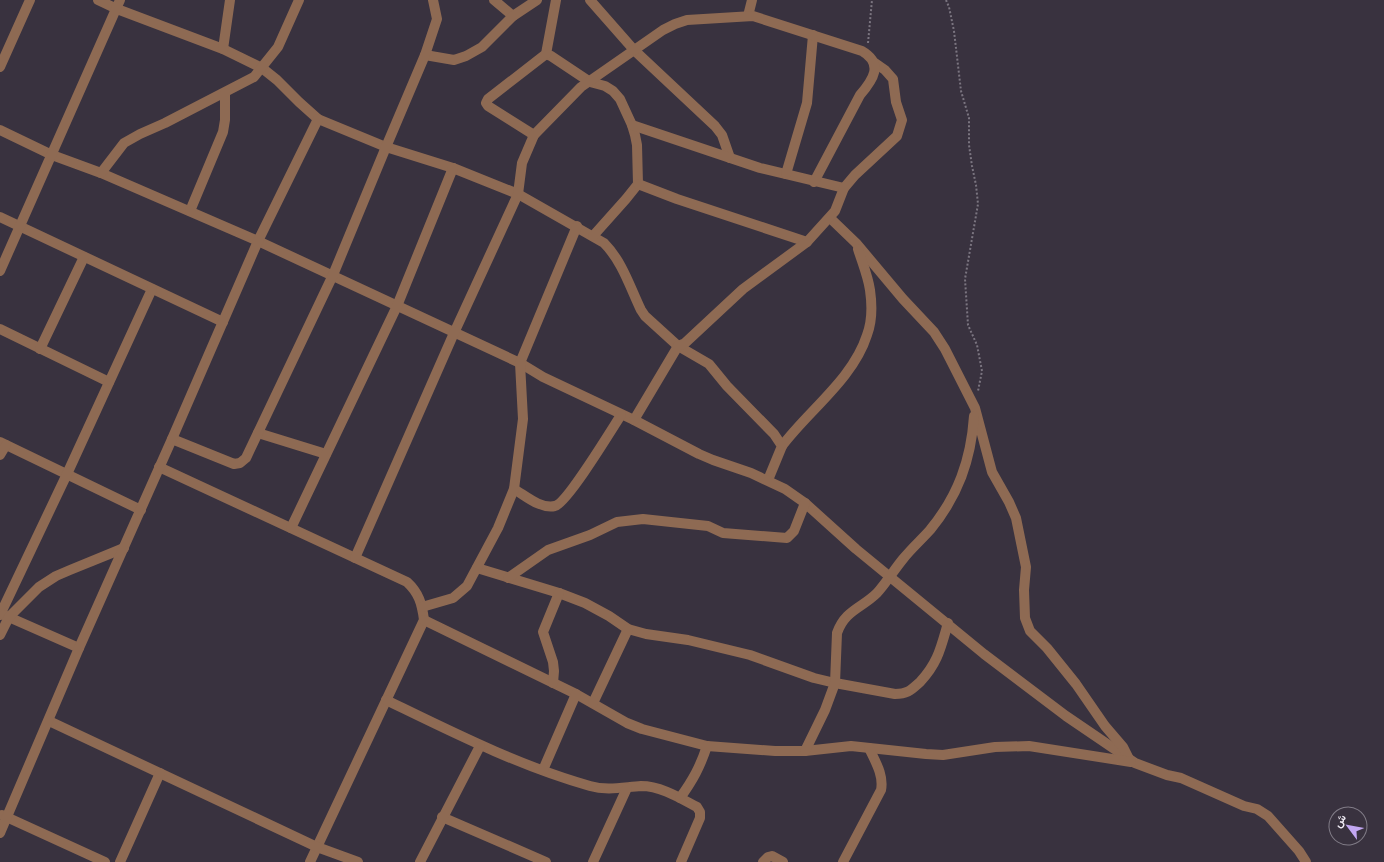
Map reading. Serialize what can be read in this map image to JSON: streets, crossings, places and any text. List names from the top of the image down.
{
  "north": "top left"
}
